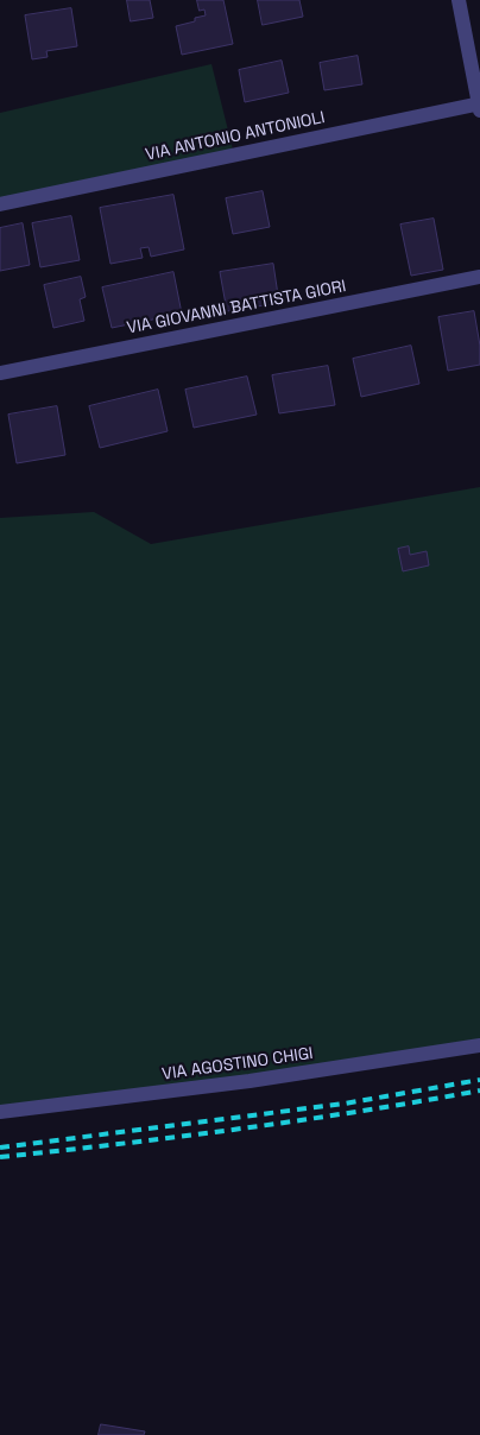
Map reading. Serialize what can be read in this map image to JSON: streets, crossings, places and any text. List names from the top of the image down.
{
  "streets": {
    "street": ["VIA ANTONIO ANTONIOLI", "VIA GIOVANNI BATTISTA GIORI", "VIA AGOSTINO CHIGI"]
  }
}
